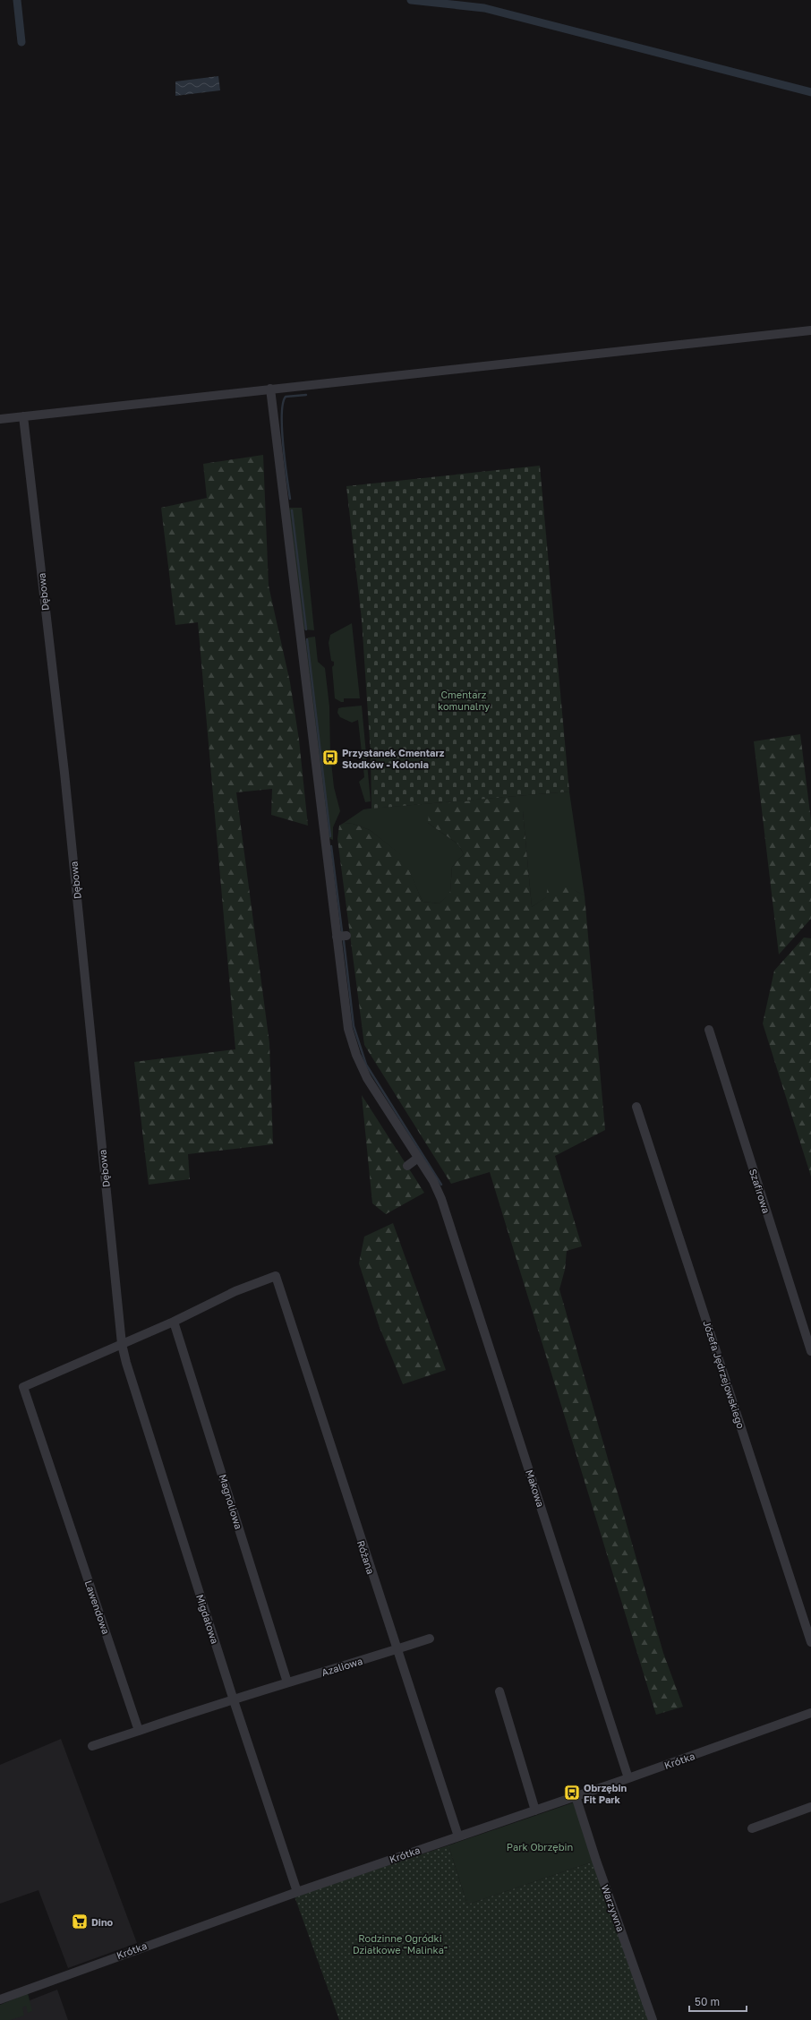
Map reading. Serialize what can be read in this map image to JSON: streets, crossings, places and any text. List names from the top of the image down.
{
  "streets": {
    "street": [
      "Dębowa",
      "Szafirowa",
      "Józefa Jędrzejowskiego",
      "Makowa",
      "Magnoliowa",
      "Różana",
      "Lawendowa",
      "Migdałowa",
      "Azaliowa",
      "Krótka",
      "Warzywna"
    ]
  },
  "crossings": [
    ["Dębowa", "Lawendowa"],
    ["Dębowa", "Migdałowa"],
    ["Makowa", "Krótka"],
    ["Magnoliowa", "Różana"],
    ["Magnoliowa", "Azaliowa"],
    ["Różana", "Azaliowa"],
    ["Różana", "Krótka"],
    ["Lawendowa", "Migdałowa"],
    ["Migdałowa", "Azaliowa"],
    ["Migdałowa", "Krótka"],
    ["Krótka", "Warzywna"]
  ],
  "parks": ["Cmentarz komunalny", "Park Obrzębin", "Rodzinne Ogródki Działkowe \"Malinka\""],
  "places": {
    "bus stop": ["Przystanek Cmentarz Słodków - Kolonia", "Obrzębin Fit Park"],
    "supermarket": ["Dino"]
  },
  "scale_bar": "50 m"
}
